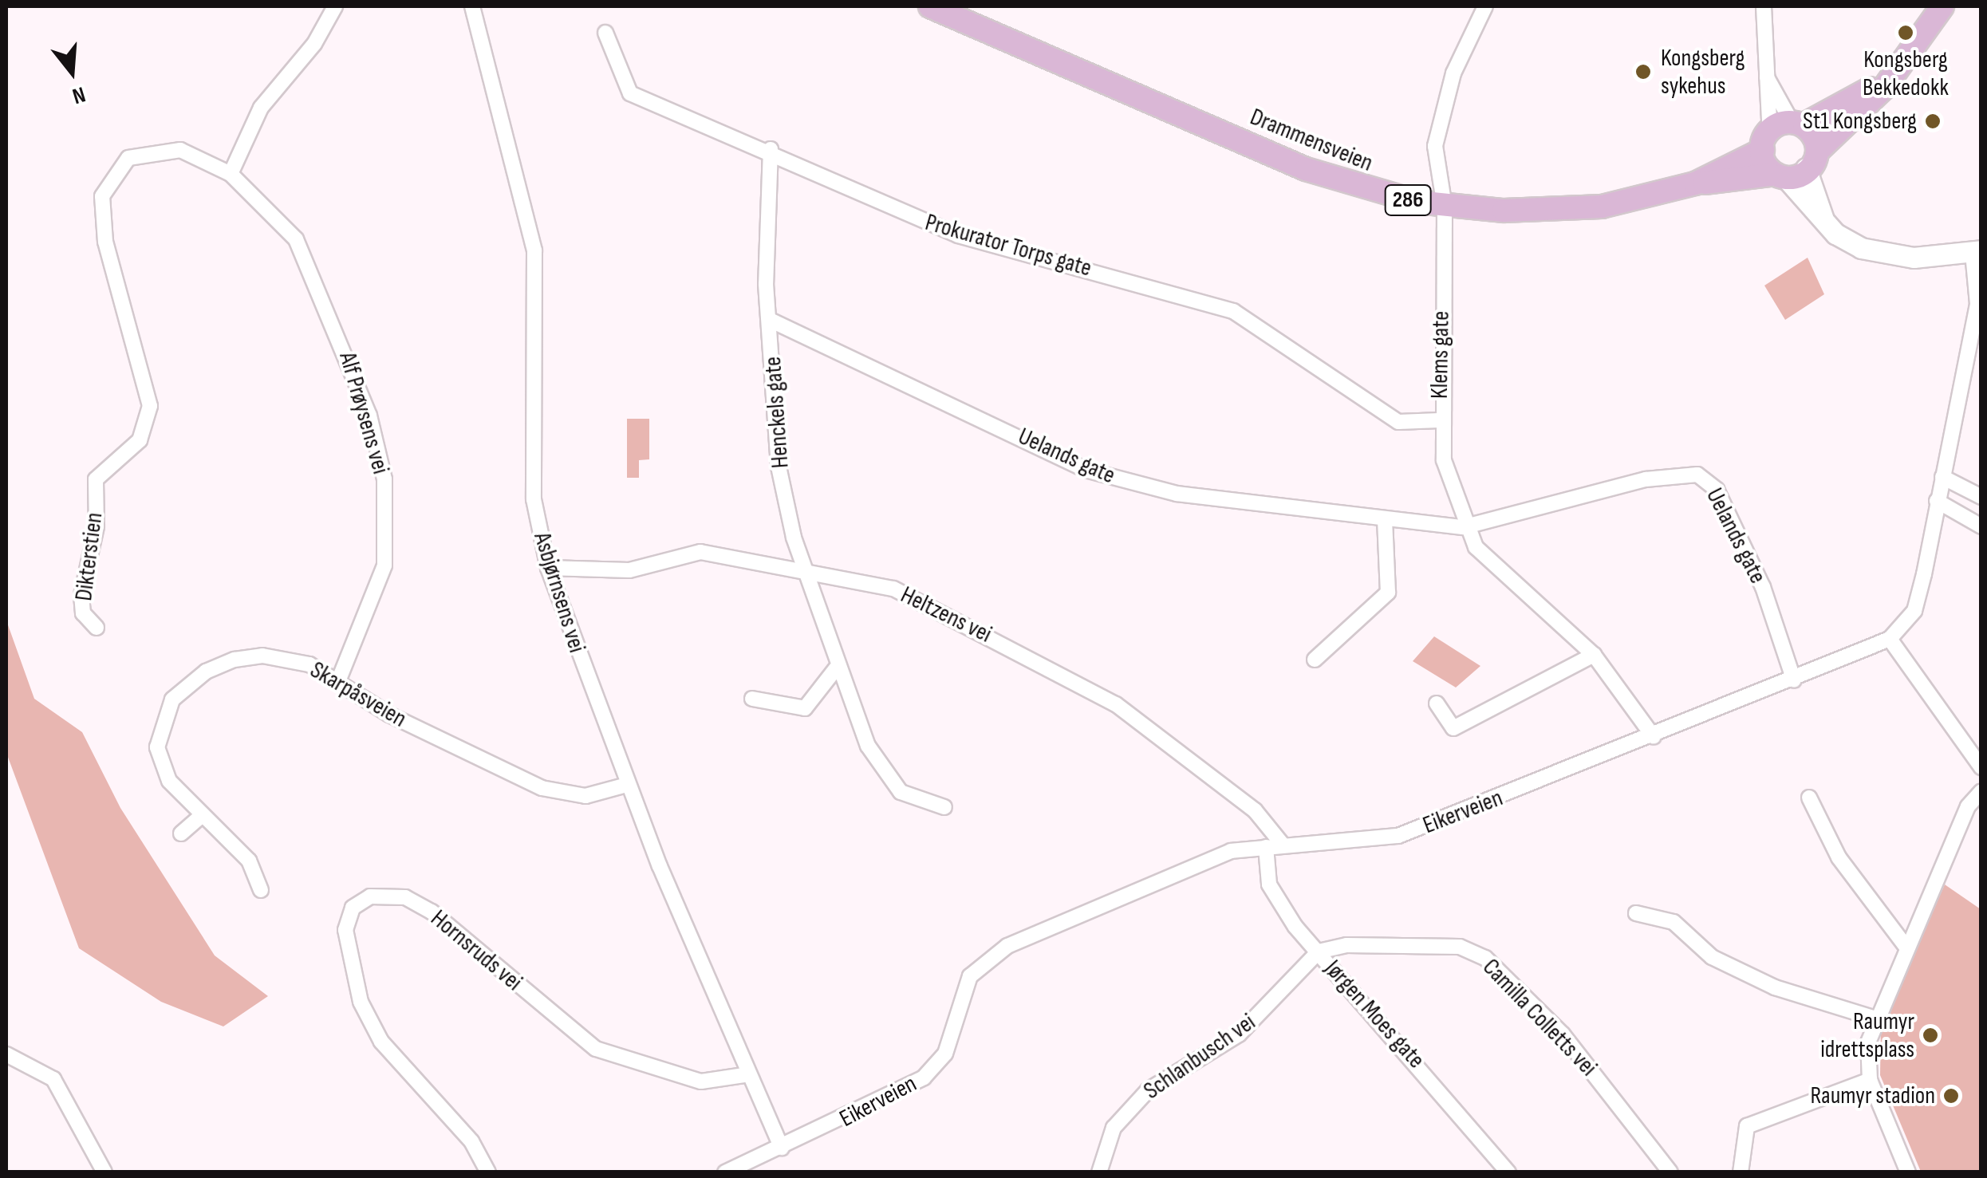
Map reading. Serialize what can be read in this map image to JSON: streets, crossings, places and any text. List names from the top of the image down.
{
  "streets": {
    "main road": ["Drammensveien", "286", "Eikerveien"],
    "street": [
      "Prokurator Torps gate",
      "Klems gate",
      "Henckels gate",
      "Alf Prøysens vei",
      "Uelands gate",
      "Dikterstien",
      "Asbjørnsens vei",
      "Heltzens vei",
      "Skarpåsveien",
      "Hornsruds vei",
      "Jørgen Moes gate",
      "Camilla Colletts vei",
      "Schlanbusch vei"
    ]
  },
  "crossings": [
    ["Drammensveien", "286"],
    ["Drammensveien", "Klems gate"],
    ["Drammensveien", "Eikerveien"],
    ["286", "Eikerveien"],
    ["Prokurator Torps gate", "Klems gate"],
    ["Prokurator Torps gate", "Henckels gate"],
    ["Klems gate", "Uelands gate"],
    ["Klems gate", "Eikerveien"],
    ["Henckels gate", "Uelands gate"],
    ["Henckels gate", "Heltzens vei"],
    ["Alf Prøysens vei", "Dikterstien"],
    ["Alf Prøysens vei", "Skarpåsveien"],
    ["Uelands gate", "Eikerveien"],
    ["Asbjørnsens vei", "Heltzens vei"],
    ["Asbjørnsens vei", "Skarpåsveien"],
    ["Asbjørnsens vei", "Eikerveien"],
    ["Asbjørnsens vei", "Hornsruds vei"],
    ["Heltzens vei", "Eikerveien"],
    ["Eikerveien", "Jørgen Moes gate"],
    ["Jørgen Moes gate", "Camilla Colletts vei"],
    ["Jørgen Moes gate", "Schlanbusch vei"],
    ["Camilla Colletts vei", "Schlanbusch vei"]
  ],
  "places": [
    "Kongsberg Bekkedokk",
    "Kongsberg sykehus",
    "St1 Kongsberg",
    "Raumyr idrettsplass",
    "Raumyr stadion"
  ],
  "north": "bottom"
}
